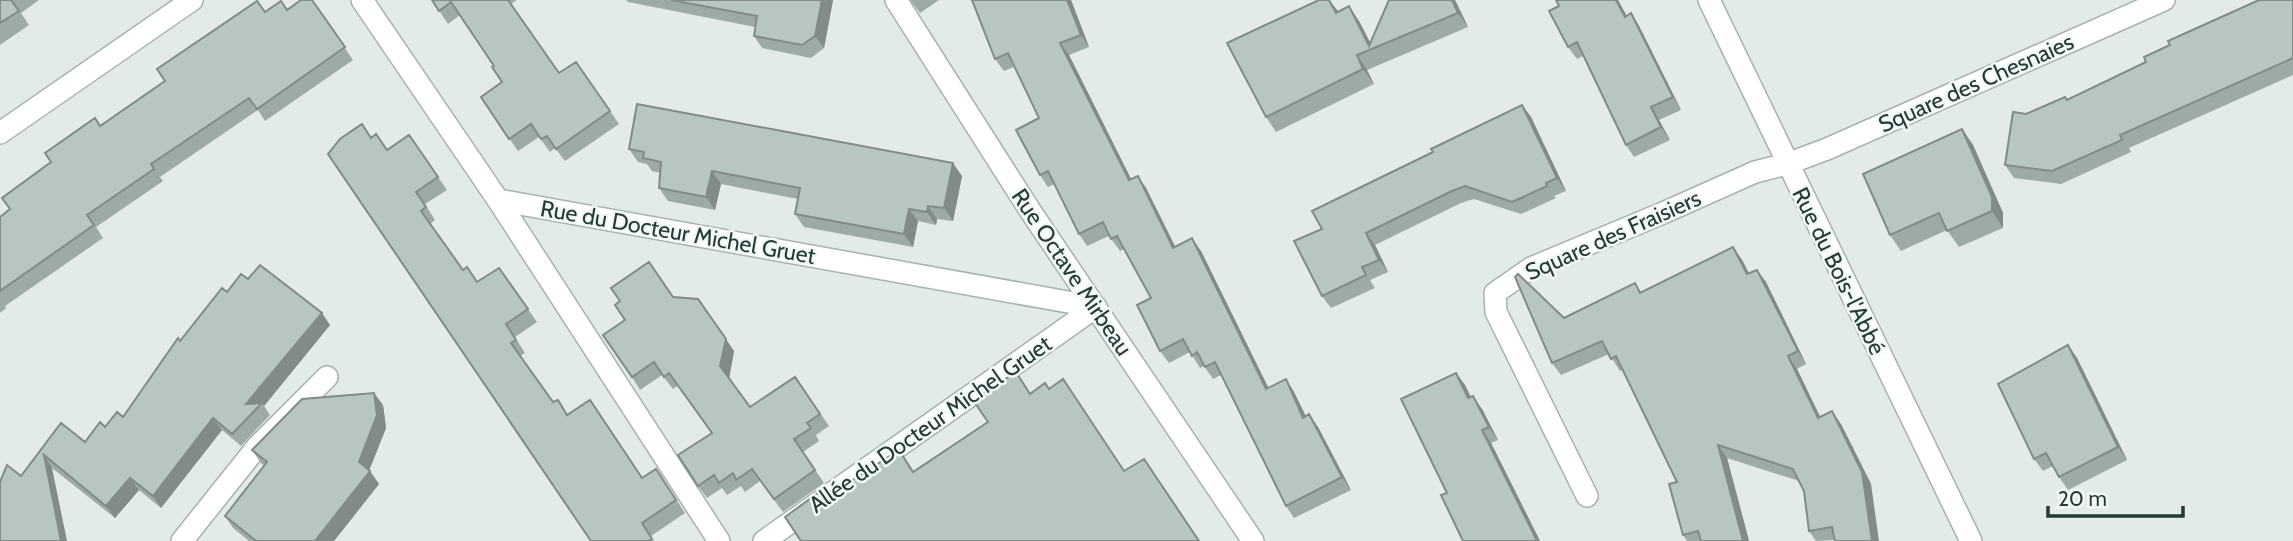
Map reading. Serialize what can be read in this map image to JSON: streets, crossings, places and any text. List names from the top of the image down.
{
  "streets": {
    "street": [
      "Square des Chesnaies",
      "Rue du Docteur Michel Gruet",
      "Square des Fraisiers",
      "Rue du Bois-l'Abbé",
      "Rue Octave Mirbeau",
      "Allée du Docteur Michel Gruet"
    ]
  },
  "crossings": [
    ["Square des Chesnaies", "Square des Fraisiers"],
    ["Square des Chesnaies", "Rue du Bois-l'Abbé"],
    ["Rue du Docteur Michel Gruet", "Rue Octave Mirbeau"],
    ["Rue du Docteur Michel Gruet", "Allée du Docteur Michel Gruet"],
    ["Square des Fraisiers", "Rue du Bois-l'Abbé"],
    ["Rue Octave Mirbeau", "Allée du Docteur Michel Gruet"]
  ],
  "scale_bar": "20 m"
}
